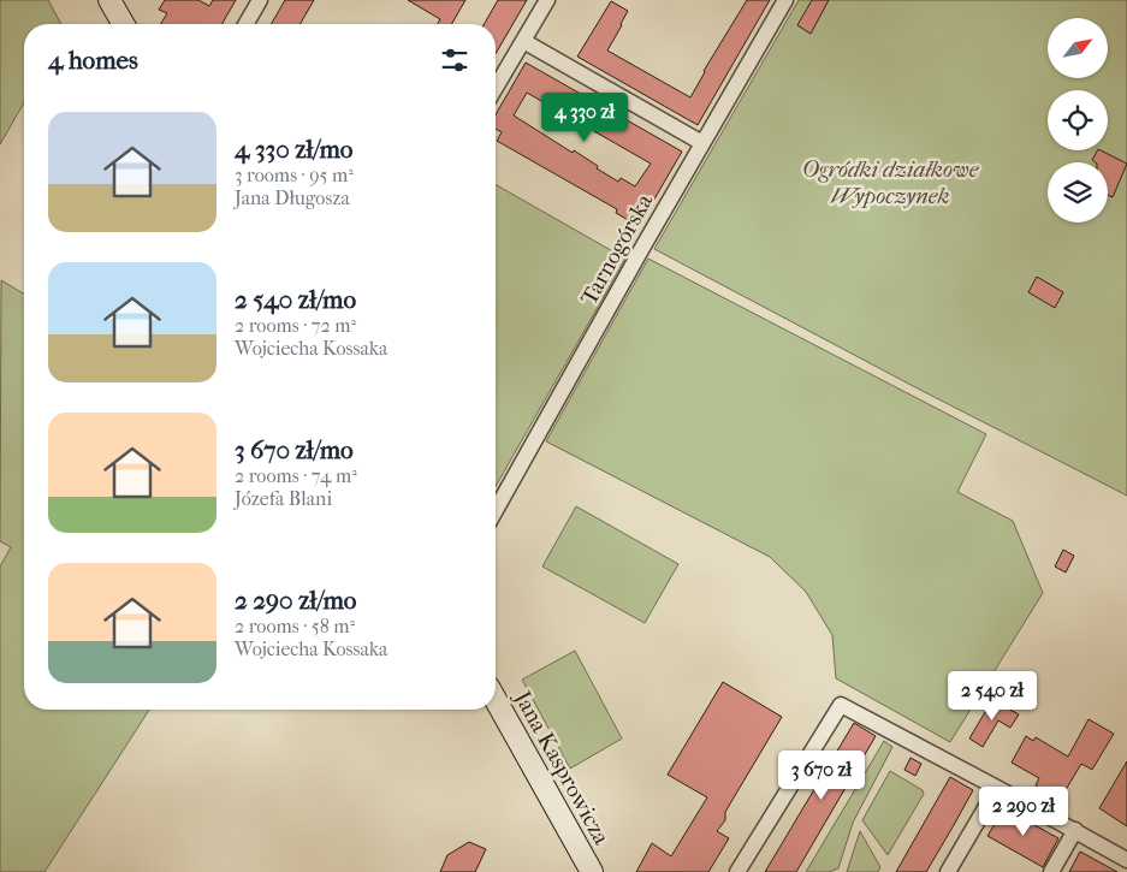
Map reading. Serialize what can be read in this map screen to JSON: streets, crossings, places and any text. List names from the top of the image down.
{
  "streets": {
    "street": ["Tarnogórska", "Jana Kasprowicza"]
  },
  "parks": ["Ogródki działkowe Wypoczynek"],
  "north": "top right",
  "page": {
    "heading": "4 homes",
    "price": [
      "4 330 zł",
      "2 540 zł",
      "3 670 zł",
      "2 290 zł"
    ],
    "list": [
      {
        "name": "4 330 zł/mo",
        "note": "3 rooms · 95 m² · Jana Długosza"
      },
      {
        "name": "2 540 zł/mo",
        "note": "2 rooms · 72 m² · Wojciecha Kossaka"
      },
      {
        "name": "3 670 zł/mo",
        "note": "2 rooms · 74 m² · Józefa Blani"
      },
      {
        "name": "2 290 zł/mo",
        "note": "2 rooms · 58 m² · Wojciecha Kossaka"
      }
    ]
  }
}
